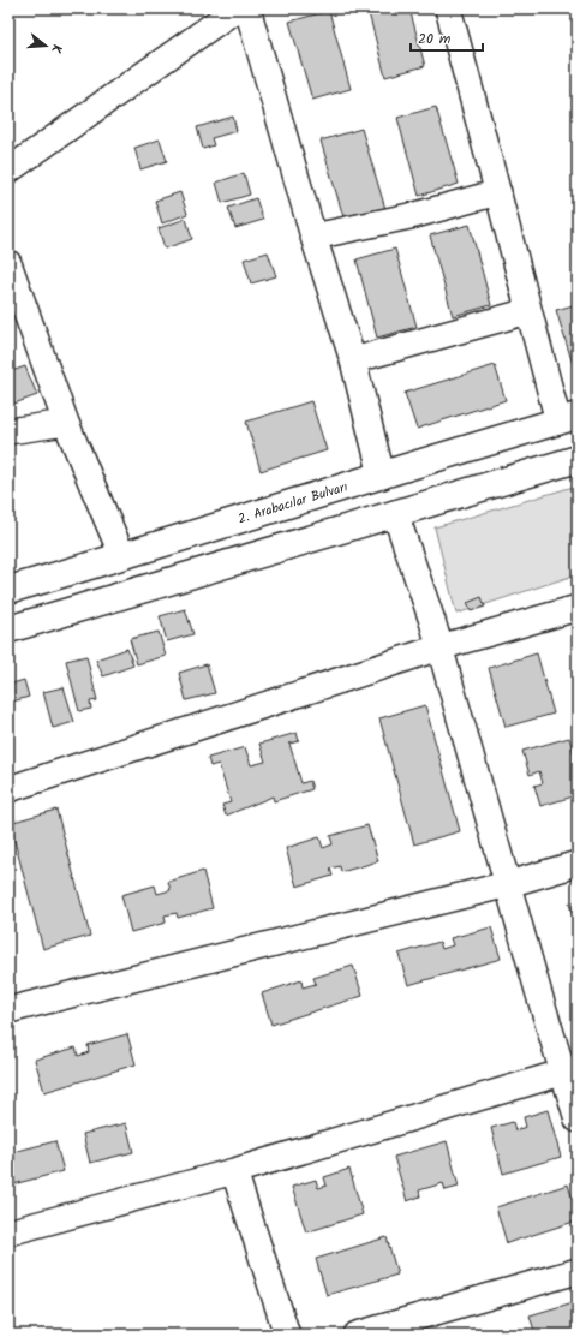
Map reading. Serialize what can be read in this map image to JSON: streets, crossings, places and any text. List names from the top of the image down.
{
  "streets": {
    "main road": ["2. Arabacılar Bulvarı"]
  },
  "scale_bar": "20 m",
  "north": "right"
}
